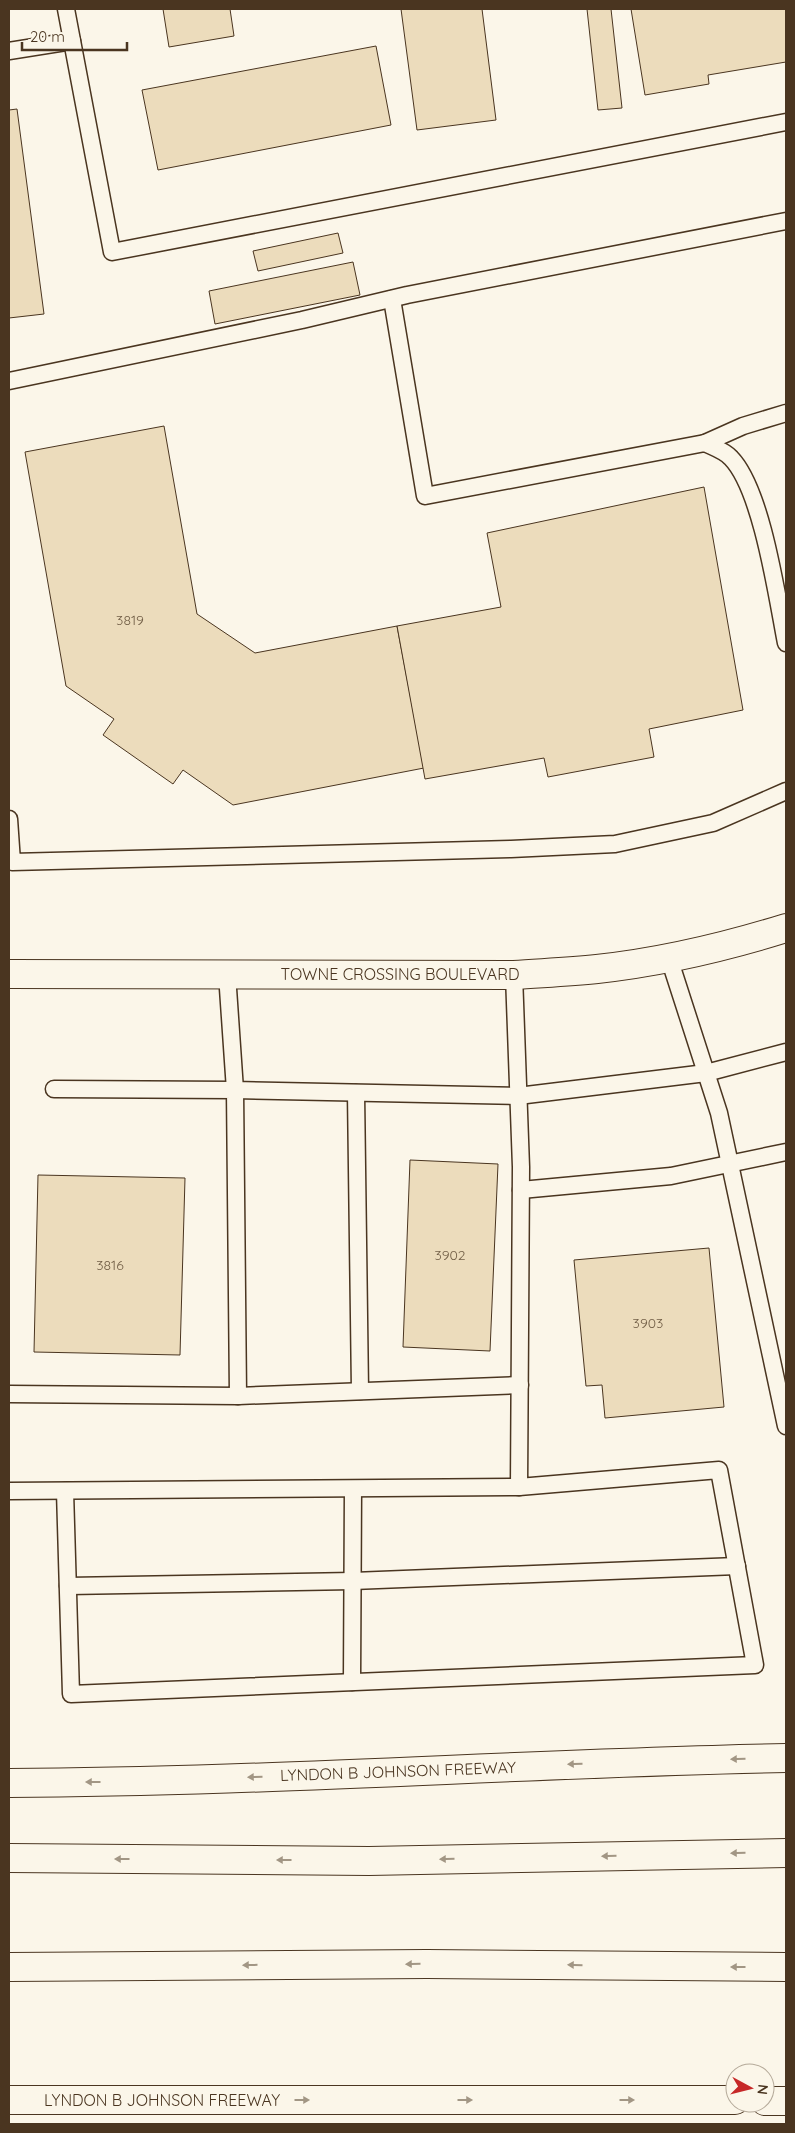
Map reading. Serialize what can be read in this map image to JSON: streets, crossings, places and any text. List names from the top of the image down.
{
  "streets": {
    "main road": ["TOWNE CROSSING BOULEVARD", "LYNDON B JOHNSON FREEWAY"]
  },
  "house_numbers": [
    "3819",
    "3902",
    "3816",
    "3903"
  ],
  "scale_bar": "20 m",
  "north": "right"
}
